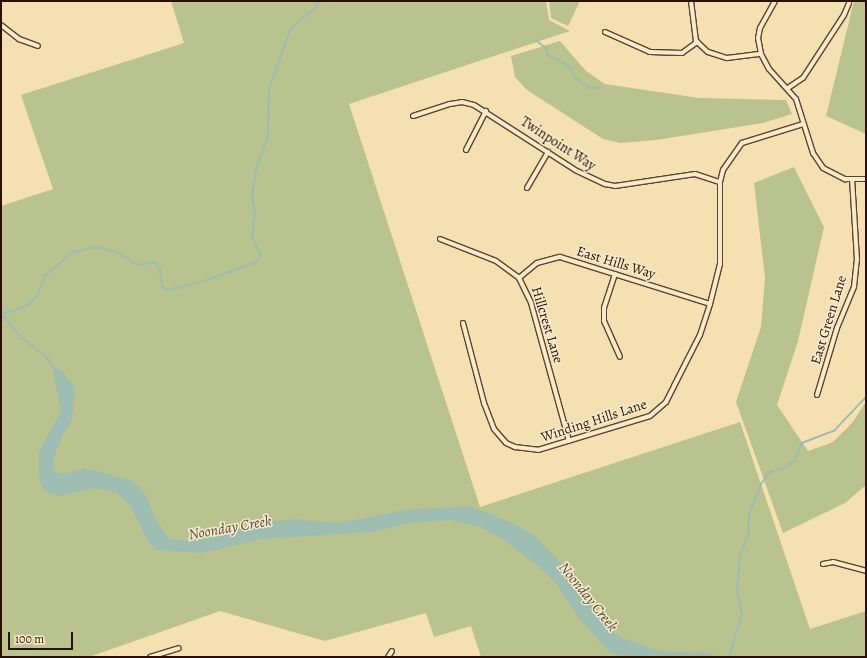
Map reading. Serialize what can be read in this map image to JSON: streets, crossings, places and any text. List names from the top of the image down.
{
  "streets": {
    "street": [
      "Twinpoint Way",
      "East Hills Way",
      "East Green Lane",
      "Hillcrest Lane",
      "Winding Hills Lane"
    ]
  },
  "crossings": [
    ["Twinpoint Way", "Winding Hills Lane"],
    ["East Hills Way", "Hillcrest Lane"],
    ["East Hills Way", "Winding Hills Lane"],
    ["Hillcrest Lane", "Winding Hills Lane"]
  ],
  "water": ["Noonday Creek"],
  "scale_bar": "100 m"
}
